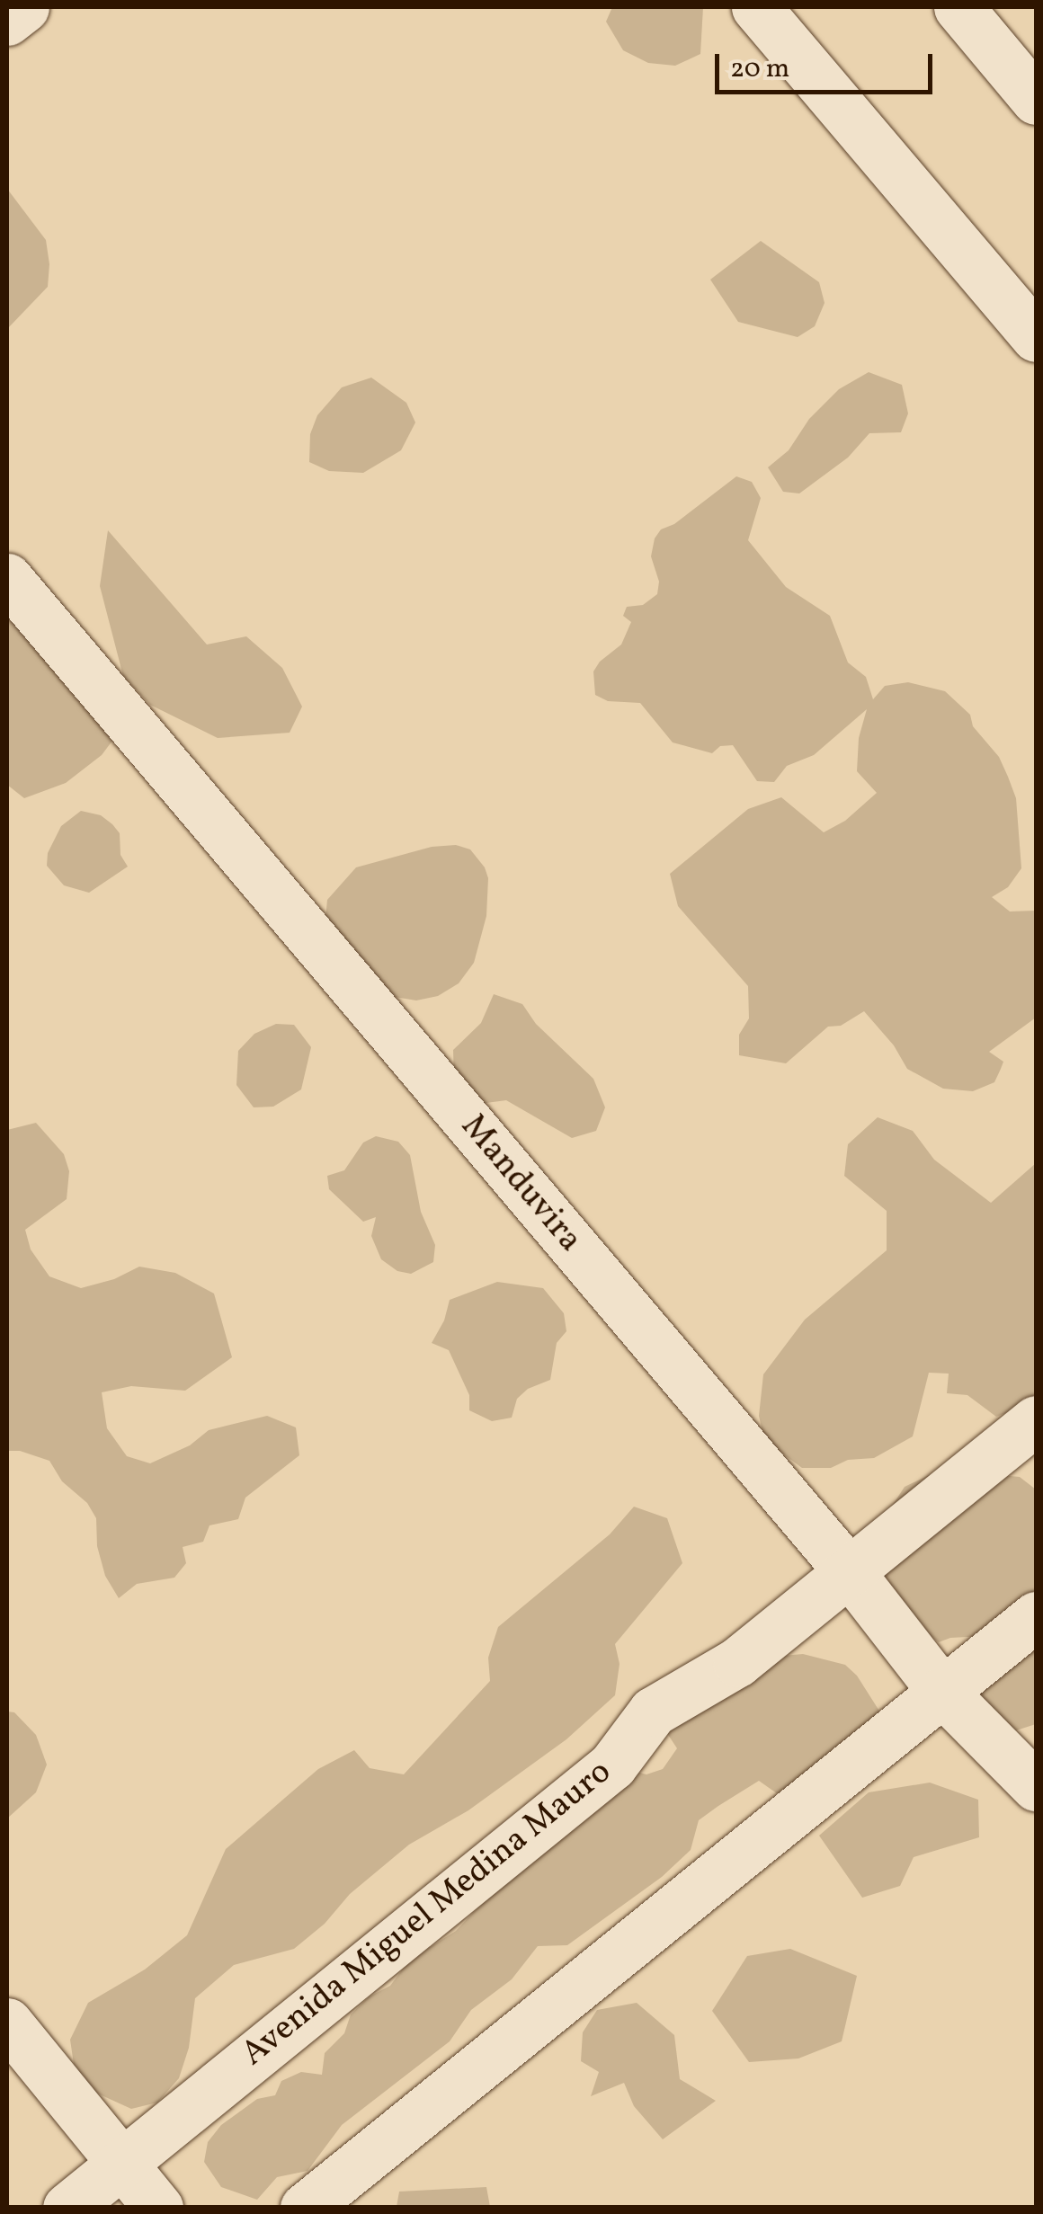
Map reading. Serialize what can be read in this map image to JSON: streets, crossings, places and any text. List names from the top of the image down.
{
  "streets": {
    "street": ["Manduvira", "Avenida Miguel Medina Mauro"]
  },
  "crossings": [
    ["Manduvira", "Avenida Miguel Medina Mauro"]
  ],
  "scale_bar": "20 m"
}
